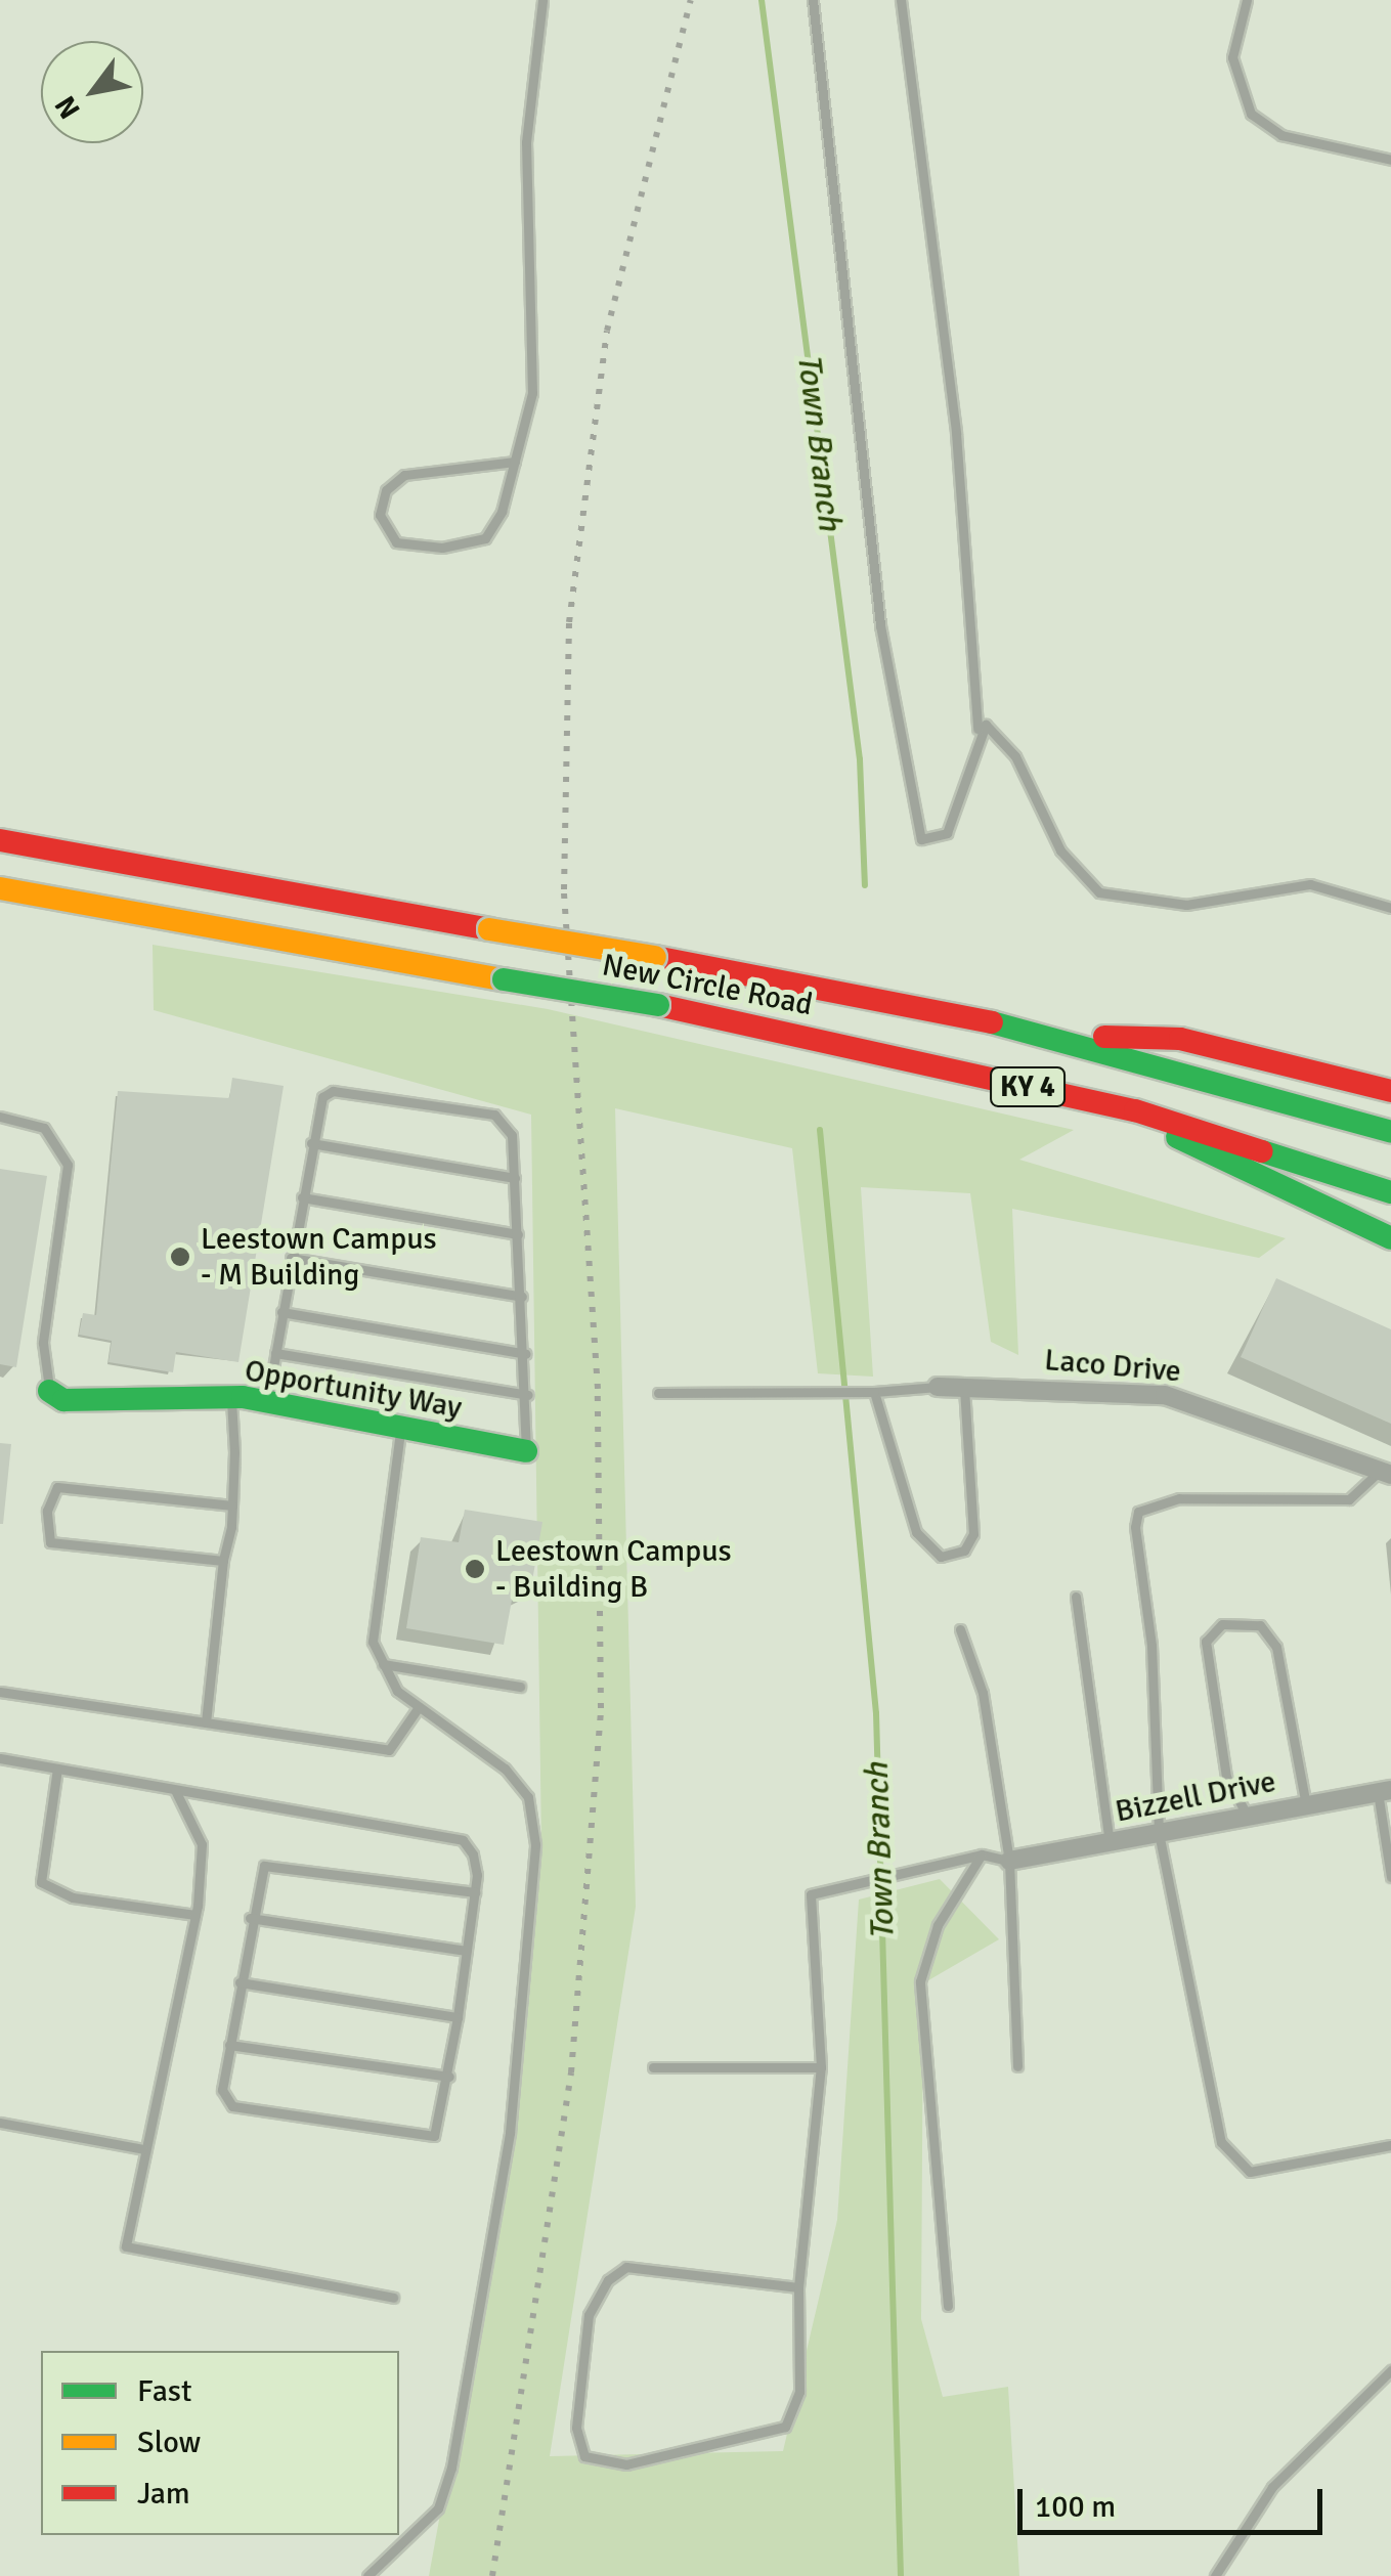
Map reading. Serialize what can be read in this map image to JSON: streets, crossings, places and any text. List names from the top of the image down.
{
  "streets": {
    "main road": ["New Circle Road", "KY 4", "Opportunity Way"],
    "street": ["Laco Drive", "Bizzell Drive"]
  },
  "water": ["Town Branch"],
  "places": ["Leestown Campus - M Building", "Leestown Campus - Building B"],
  "legend": ["Fast", "Slow", "Jam"],
  "scale_bar": "100 m",
  "north": "bottom left"
}
